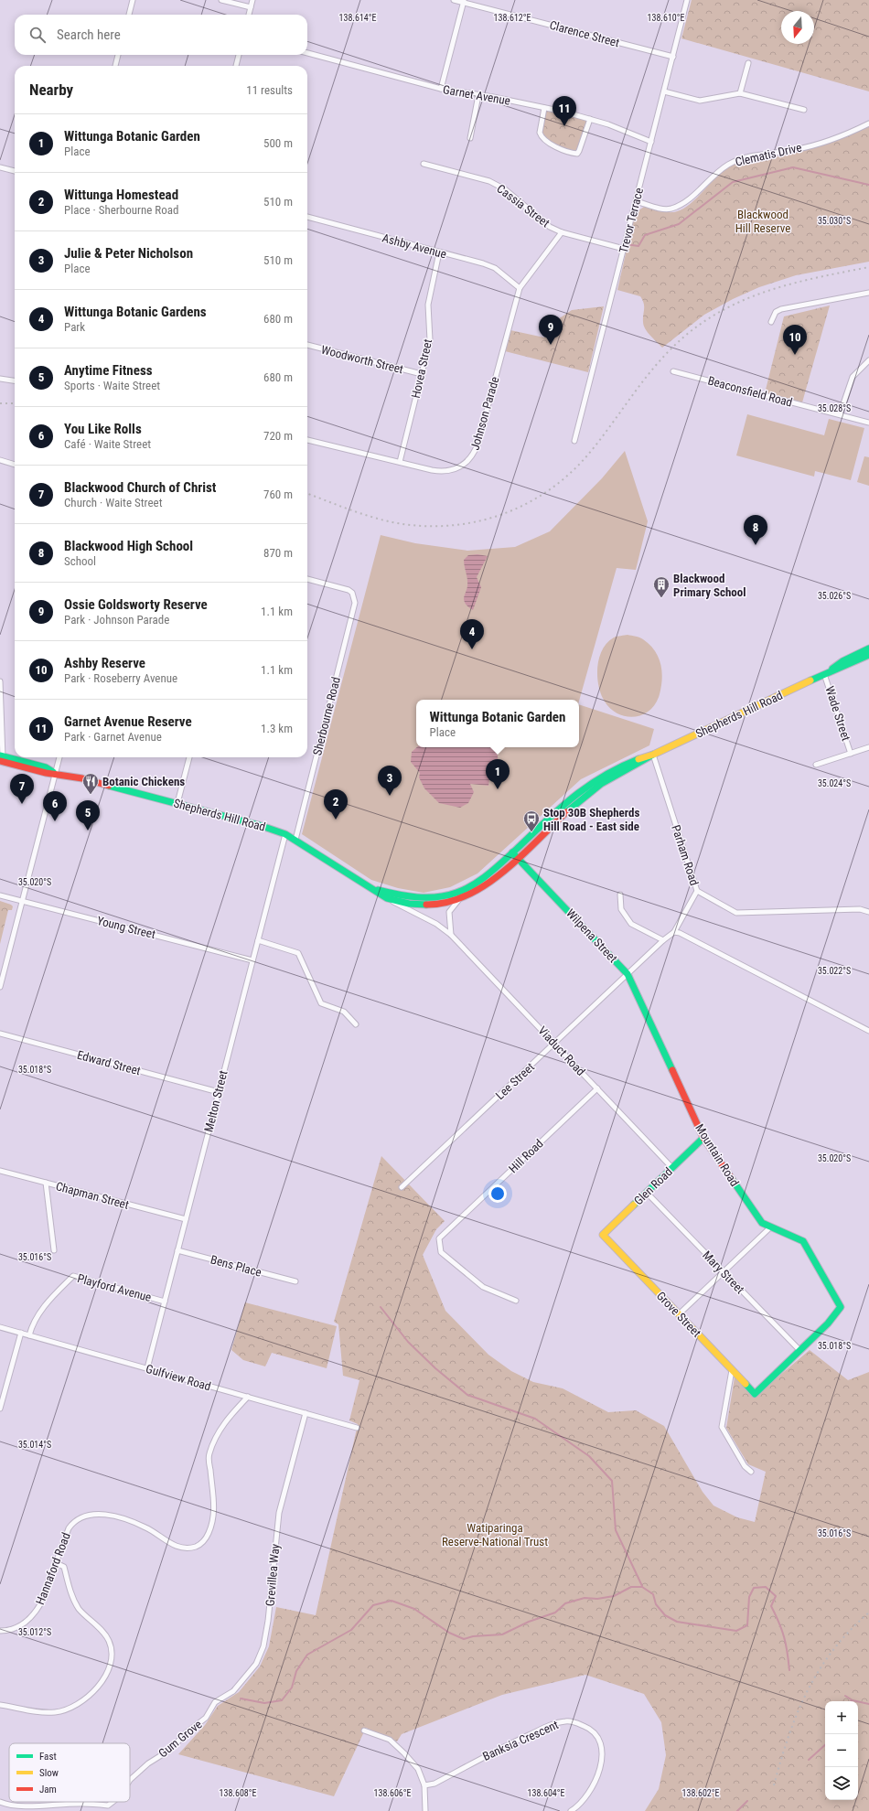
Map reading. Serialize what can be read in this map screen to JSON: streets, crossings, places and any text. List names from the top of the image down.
{
  "streets": {
    "main road": [
      "Shepherds Hill Road",
      "Wilpena Street",
      "Mountain Road",
      "Glen Road",
      "Grove Street"
    ],
    "street": [
      "Clarence Street",
      "Garnet Avenue",
      "Clematis Drive",
      "Cassia Street",
      "Trevor Terrace",
      "Ashby Avenue",
      "Woodworth Street",
      "Hovea Street",
      "Beaconsfield Road",
      "Johnson Parade",
      "Wade Street",
      "Sherbourne Road",
      "Parham Road",
      "Young Street",
      "Viaduct Road",
      "Edward Street",
      "Lee Street",
      "Melton Street",
      "Hill Road",
      "Chapman Street",
      "Bens Place",
      "Mary Street",
      "Playford Avenue",
      "Gulfview Road",
      "Hannaford Road",
      "Grevillea Way",
      "Gum Grove",
      "Banksia Crescent"
    ]
  },
  "crossings": [
    ["Clarence Street", "Trevor Terrace"],
    ["Garnet Avenue", "Trevor Terrace"],
    ["Clematis Drive", "Trevor Terrace"],
    ["Cassia Street", "Trevor Terrace"],
    ["Cassia Street", "Johnson Parade"],
    ["Ashby Avenue", "Hovea Street"],
    ["Ashby Avenue", "Johnson Parade"],
    ["Woodworth Street", "Hovea Street"],
    ["Hovea Street", "Johnson Parade"],
    ["Wade Street", "Shepherds Hill Road"],
    ["Shepherds Hill Road", "Sherbourne Road"],
    ["Shepherds Hill Road", "Parham Road"],
    ["Shepherds Hill Road", "Wilpena Street"],
    ["Shepherds Hill Road", "Viaduct Road"],
    ["Shepherds Hill Road", "Melton Street"],
    ["Young Street", "Melton Street"],
    ["Wilpena Street", "Lee Street"],
    ["Wilpena Street", "Mountain Road"],
    ["Viaduct Road", "Lee Street"],
    ["Viaduct Road", "Hill Road"],
    ["Viaduct Road", "Glen Road"],
    ["Edward Street", "Melton Street"],
    ["Lee Street", "Mountain Road"],
    ["Melton Street", "Chapman Street"],
    ["Melton Street", "Bens Place"],
    ["Melton Street", "Playford Avenue"],
    ["Melton Street", "Gulfview Road"],
    ["Mountain Road", "Glen Road"],
    ["Mountain Road", "Mary Street"],
    ["Mountain Road", "Grove Street"],
    ["Glen Road", "Mary Street"],
    ["Glen Road", "Grove Street"],
    ["Mary Street", "Grove Street"],
    ["Playford Avenue", "Gulfview Road"],
    ["Gulfview Road", "Hannaford Road"],
    ["Gulfview Road", "Grevillea Way"],
    ["Grevillea Way", "Gum Grove"]
  ],
  "parks": ["Blackwood Hill Reserve", "Watiparinga Reserve-National Trust"],
  "places": {
    "building": ["Blackwood Primary School"],
    "restaurant": ["Botanic Chickens"],
    "bus stop": ["Stop 30B Shepherds Hill Road - East side"]
  },
  "legend": ["Fast", "Slow", "Jam"],
  "north": "bottom",
  "page": {
    "search": "Search here",
    "heading": ["Nearby", "11 results"],
    "pins": [
      "11",
      "9",
      "10",
      "8",
      "4",
      "1",
      "3",
      "7",
      "2",
      "6",
      "5"
    ],
    "list": [
      {
        "mark": "1",
        "name": "Wittunga Botanic Garden",
        "note": "Place",
        "value": "500 m"
      },
      {
        "mark": "2",
        "name": "Wittunga Homestead",
        "note": "Place · Sherbourne Road",
        "value": "510 m"
      },
      {
        "mark": "3",
        "name": "Julie & Peter Nicholson",
        "note": "Place",
        "value": "510 m"
      },
      {
        "mark": "4",
        "name": "Wittunga Botanic Gardens",
        "note": "Park",
        "value": "680 m"
      },
      {
        "mark": "5",
        "name": "Anytime Fitness",
        "note": "Sports · Waite Street",
        "value": "680 m"
      },
      {
        "mark": "6",
        "name": "You Like Rolls",
        "note": "Café · Waite Street",
        "value": "720 m"
      },
      {
        "mark": "7",
        "name": "Blackwood Church of Christ",
        "note": "Church · Waite Street",
        "value": "760 m"
      },
      {
        "mark": "8",
        "name": "Blackwood High School",
        "note": "School",
        "value": "870 m"
      },
      {
        "mark": "9",
        "name": "Ossie Goldsworty Reserve",
        "note": "Park · Johnson Parade",
        "value": "1.1 km"
      },
      {
        "mark": "10",
        "name": "Ashby Reserve",
        "note": "Park · Roseberry Avenue",
        "value": "1.1 km"
      },
      {
        "mark": "11",
        "name": "Garnet Avenue Reserve",
        "note": "Park · Garnet Avenue",
        "value": "1.3 km"
      }
    ],
    "popup": ["Wittunga Botanic Garden", "Place"],
    "map_buttons": ["+", "−"]
  },
  "coordinates": [
    "138.614°E",
    "138.612°E",
    "138.610°E",
    "35.030°S",
    "35.028°S",
    "35.026°S",
    "35.024°S",
    "35.020°S",
    "35.022°S",
    "35.018°S",
    "35.016°S",
    "35.014°S",
    "35.012°S",
    "138.608°E",
    "138.606°E",
    "138.604°E",
    "138.602°E"
  ]
}
